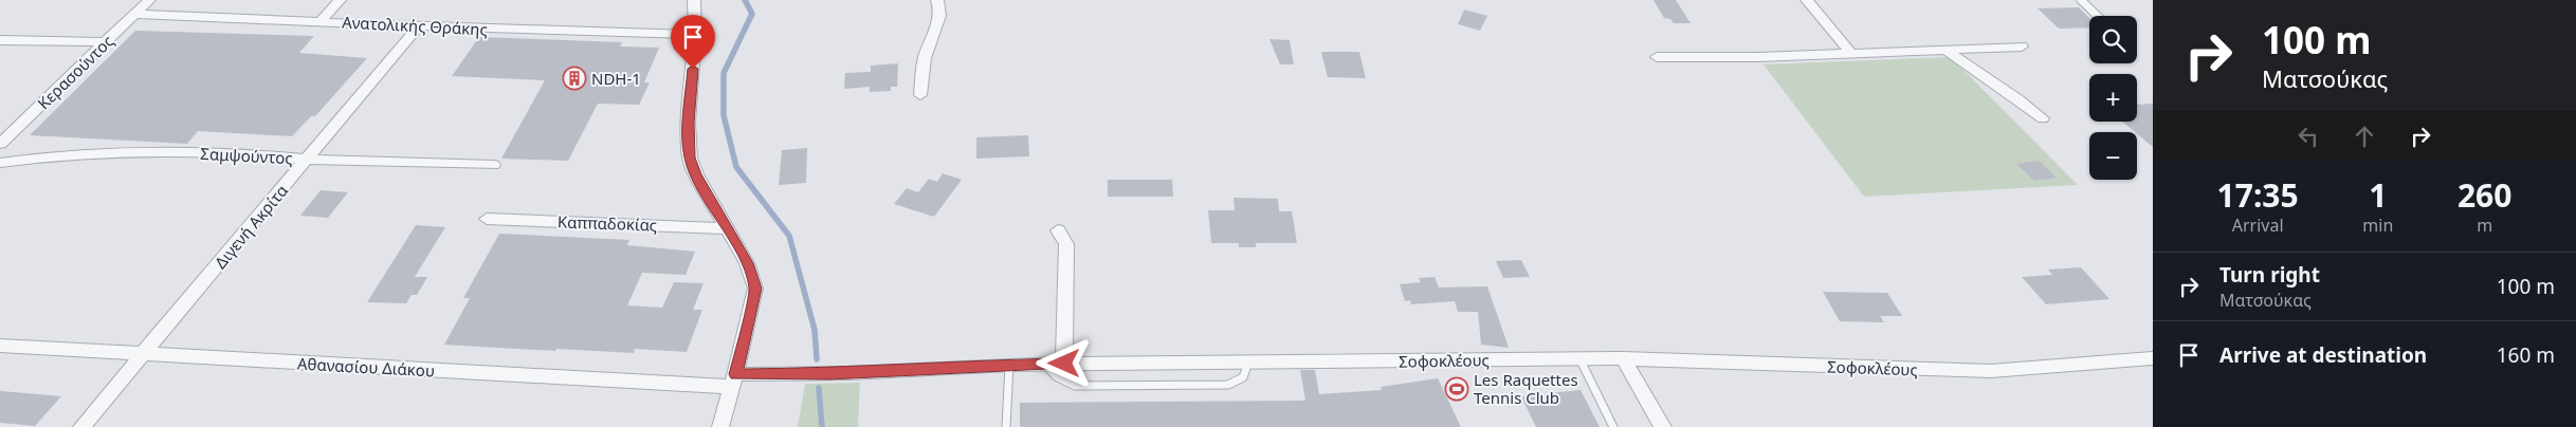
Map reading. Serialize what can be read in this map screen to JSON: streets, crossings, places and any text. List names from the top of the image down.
{
  "streets": {
    "street": [
      "Ανατολικής Θράκης",
      "Κερασούντος",
      "Σαμψούντος",
      "Καππαδοκίας",
      "Διγενή Ακρίτα",
      "Σοφοκλέους",
      "Αθανασίου Διάκου"
    ]
  },
  "crossings": [
    ["Ανατολικής Θράκης", "Κερασούντος"],
    ["Ανατολικής Θράκης", "Διγενή Ακρίτα"],
    ["Σαμψούντος", "Διγενή Ακρίτα"],
    ["Διγενή Ακρίτα", "Αθανασίου Διάκου"],
    ["Σοφοκλέους", "Αθανασίου Διάκου"]
  ],
  "places": {
    "building": ["NDH-1"],
    "sports": ["Les Raquettes Tennis Club"]
  },
  "page": {
    "turn": ["100 m", "Ματσούκας"],
    "map_buttons": ["+", "−"],
    "eta": [
      "17:35",
      "Arrival",
      "1",
      "min",
      "260",
      "m"
    ],
    "list": [
      {
        "name": "Turn right",
        "note": "Ματσούκας",
        "value": "100 m"
      },
      {
        "name": "Arrive at destination",
        "value": "160 m"
      }
    ]
  }
}
